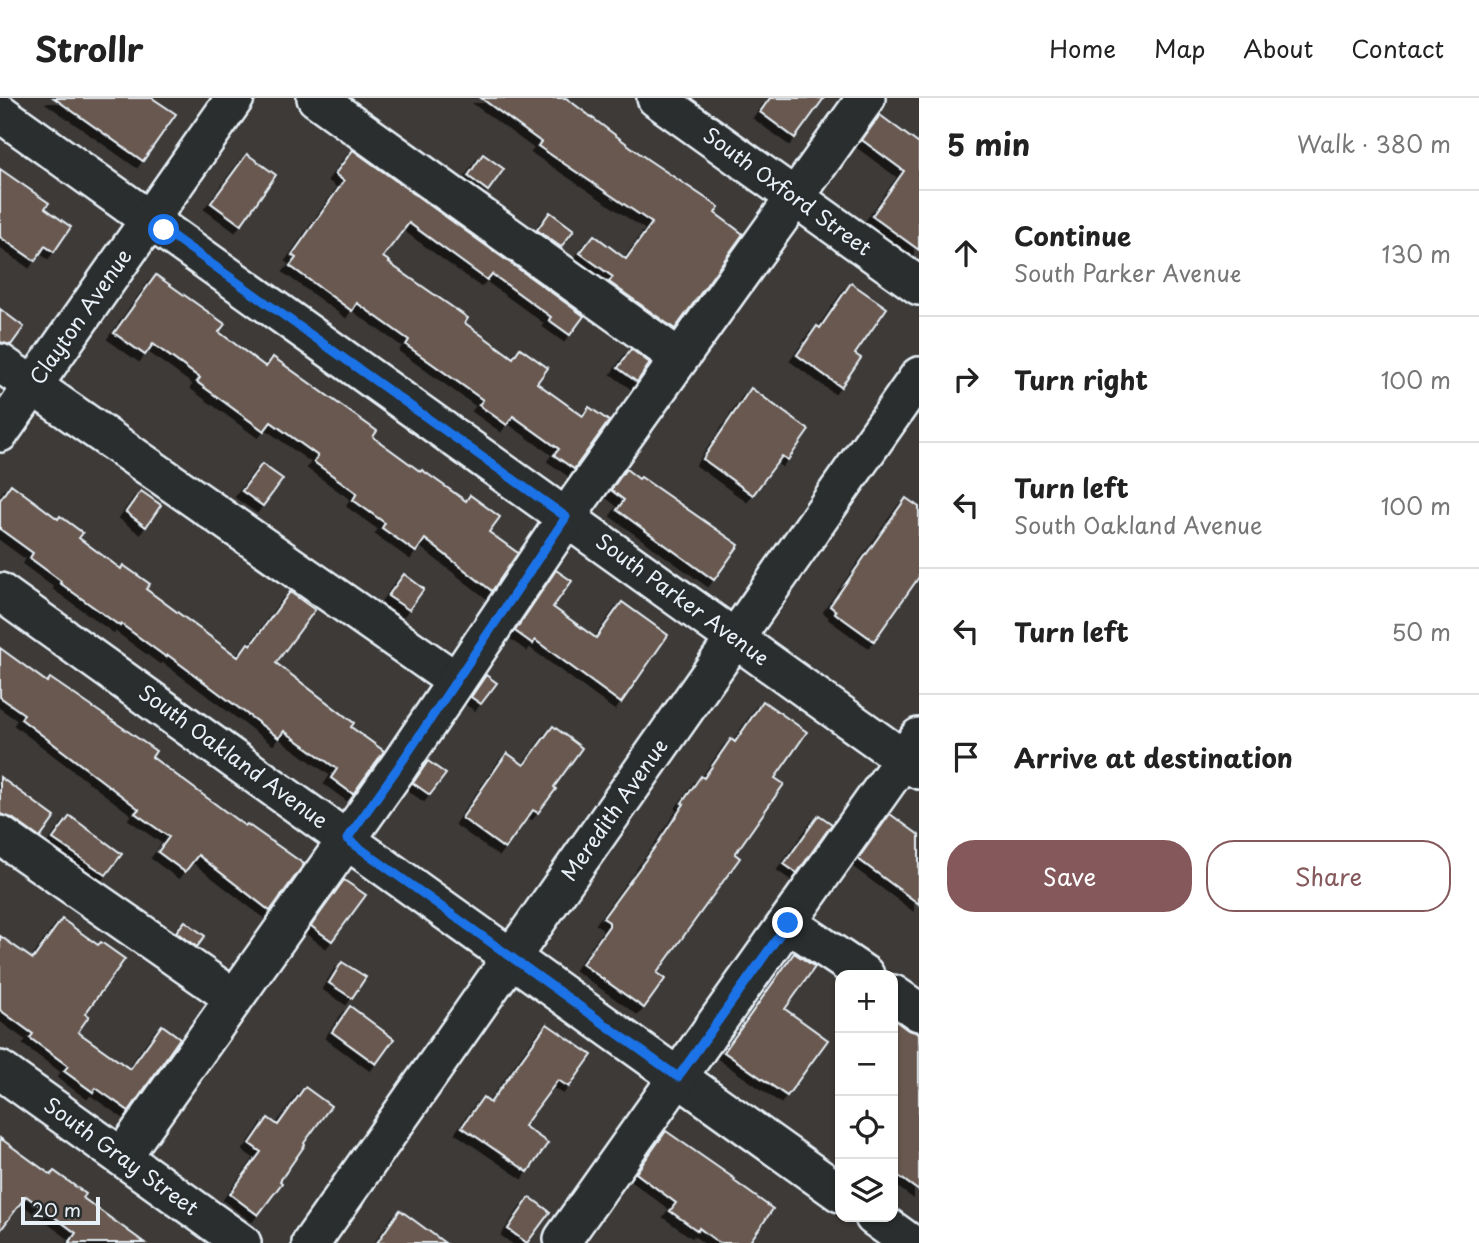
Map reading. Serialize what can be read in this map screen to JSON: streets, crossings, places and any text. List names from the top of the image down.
{
  "streets": {
    "street": [
      "South Oxford Street",
      "Clayton Avenue",
      "South Parker Avenue",
      "South Oakland Avenue",
      "Meredith Avenue",
      "South Gray Street"
    ]
  },
  "crossings": [
    ["Clayton Avenue", "South Parker Avenue"],
    ["South Parker Avenue", "Meredith Avenue"],
    ["South Oakland Avenue", "Meredith Avenue"]
  ],
  "scale_bar": "20 m",
  "page": {
    "header": "Strollr",
    "nav": [
      "Home",
      "Map",
      "About",
      "Contact"
    ],
    "heading": ["5 min", "Walk · 380 m"],
    "list": [
      ["Continue", "South Parker Avenue", "130 m"],
      ["Turn right", "100 m"],
      ["Turn left", "South Oakland Avenue", "100 m"],
      ["Turn left", "50 m"],
      "Arrive at destination"
    ],
    "buttons": ["Save", "Share"],
    "map_buttons": ["+", "−"],
    "scale": "20 m"
  }
}
